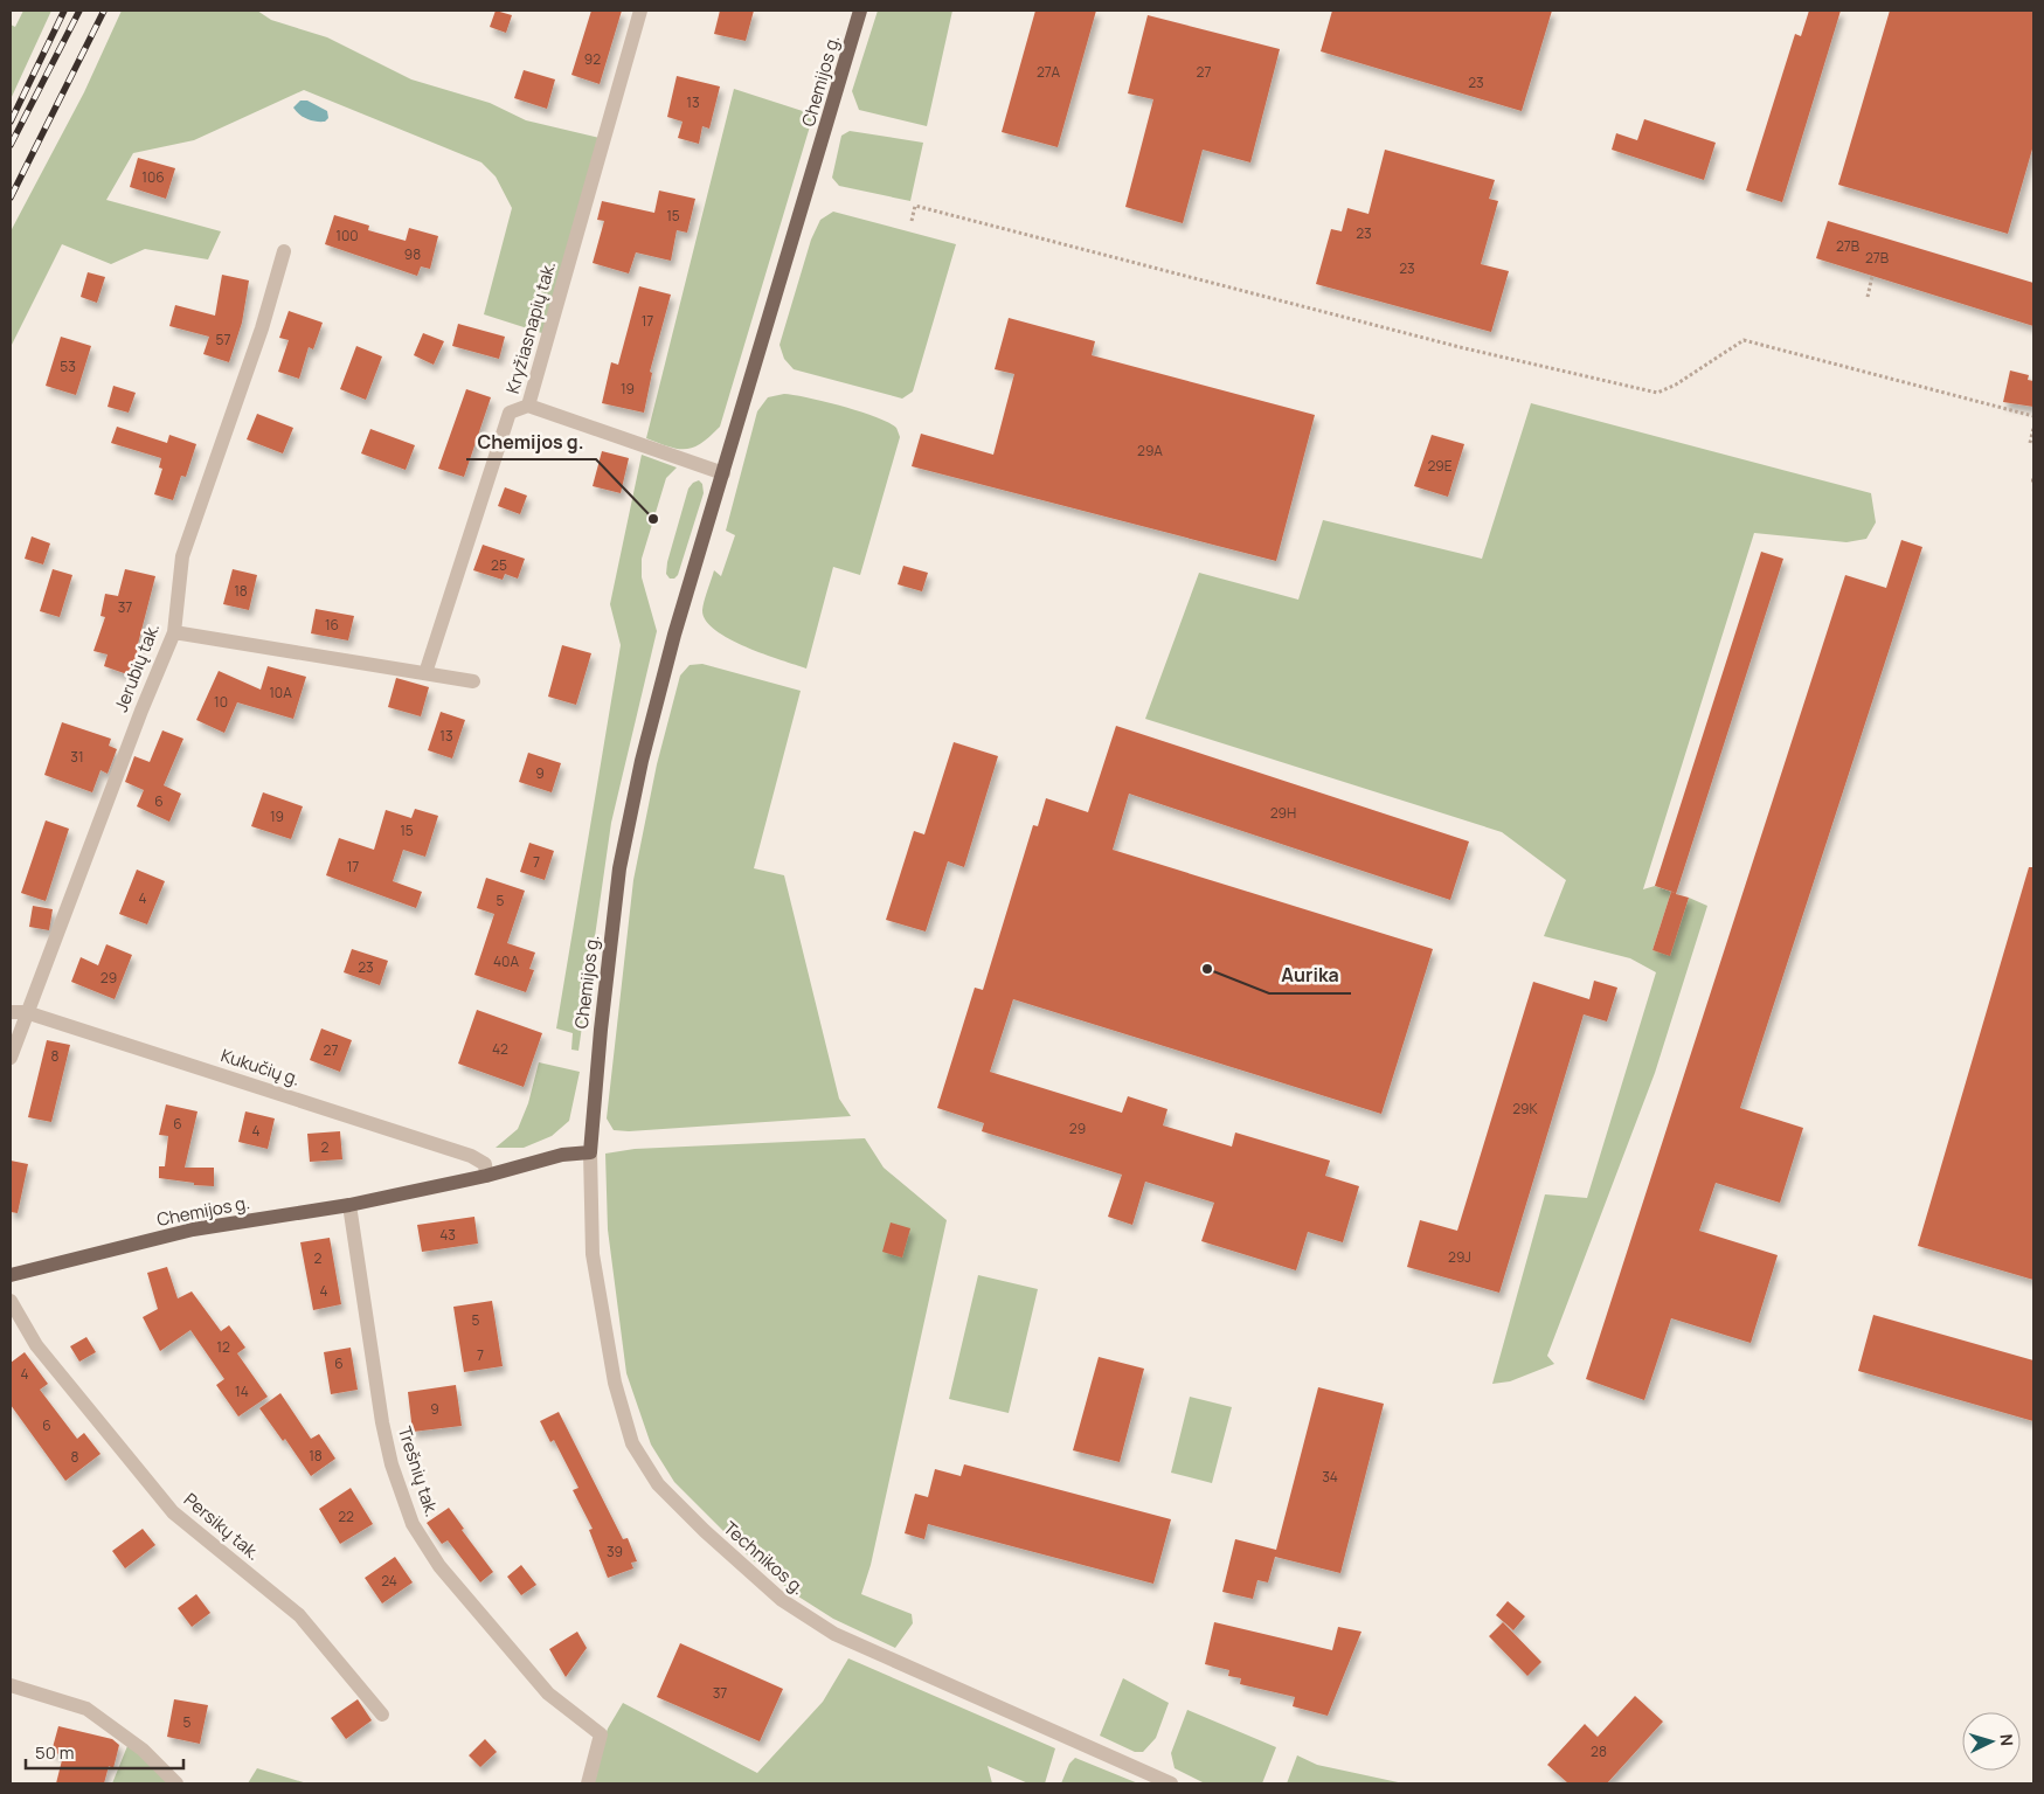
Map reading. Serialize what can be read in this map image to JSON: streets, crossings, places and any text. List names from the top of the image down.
{
  "streets": {
    "main road": ["Chemijos g."],
    "street": [
      "Kryžiasnapių tak.",
      "Jerubių tak.",
      "Kukučių g.",
      "Trešnių tak.",
      "Persikų tak.",
      "Technikos g."
    ]
  },
  "crossings": [
    ["Chemijos g.", "Kukučių g."],
    ["Chemijos g.", "Trešnių tak."],
    ["Chemijos g.", "Technikos g."],
    ["Jerubių tak.", "Kukučių g."]
  ],
  "places": ["Chemijos g.", "Aurika"],
  "house_numbers": [
    "92",
    "27A",
    "27",
    "23",
    "13",
    "106",
    "15",
    "23",
    "100",
    "27B",
    "98",
    "27B",
    "23",
    "17",
    "57",
    "53",
    "19",
    "29A",
    "29E",
    "25",
    "18",
    "37",
    "16",
    "10A",
    "10",
    "13",
    "31",
    "9",
    "6",
    "29H",
    "19",
    "15",
    "7",
    "17",
    "4",
    "5",
    "40A",
    "23",
    "29",
    "42",
    "27",
    "8",
    "29K",
    "6",
    "29",
    "4",
    "2",
    "43",
    "29J",
    "2",
    "4",
    "5",
    "12",
    "7",
    "6",
    "4",
    "14",
    "9",
    "6",
    "18",
    "8",
    "34",
    "22",
    "39",
    "24",
    "37",
    "5",
    "28"
  ],
  "scale_bar": "50 m",
  "north": "right"
}
